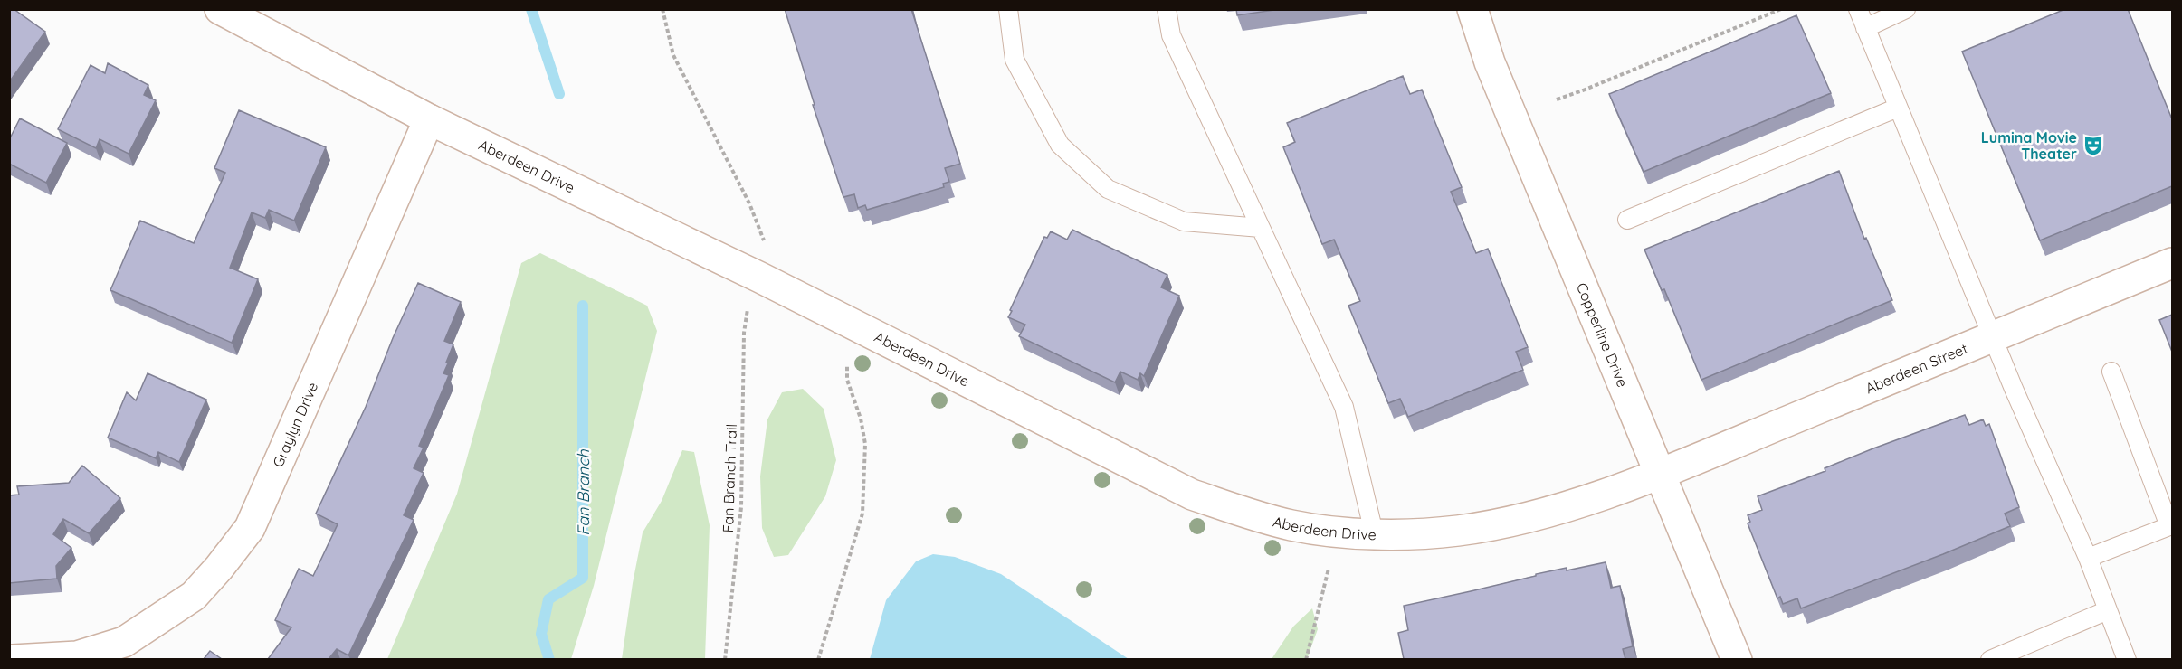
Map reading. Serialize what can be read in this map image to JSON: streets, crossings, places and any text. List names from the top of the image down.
{
  "streets": {
    "street": [
      "Aberdeen Drive",
      "Copperline Drive",
      "Aberdeen Street",
      "Graylyn Drive"
    ],
    "path": ["Fan Branch Trail"]
  },
  "crossings": [
    ["Aberdeen Drive", "Copperline Drive"],
    ["Aberdeen Drive", "Aberdeen Street"],
    ["Aberdeen Drive", "Graylyn Drive"],
    ["Copperline Drive", "Aberdeen Street"]
  ],
  "water": ["Fan Branch"],
  "places": {
    "theatre": ["Lumina Movie Theater"]
  }
}
